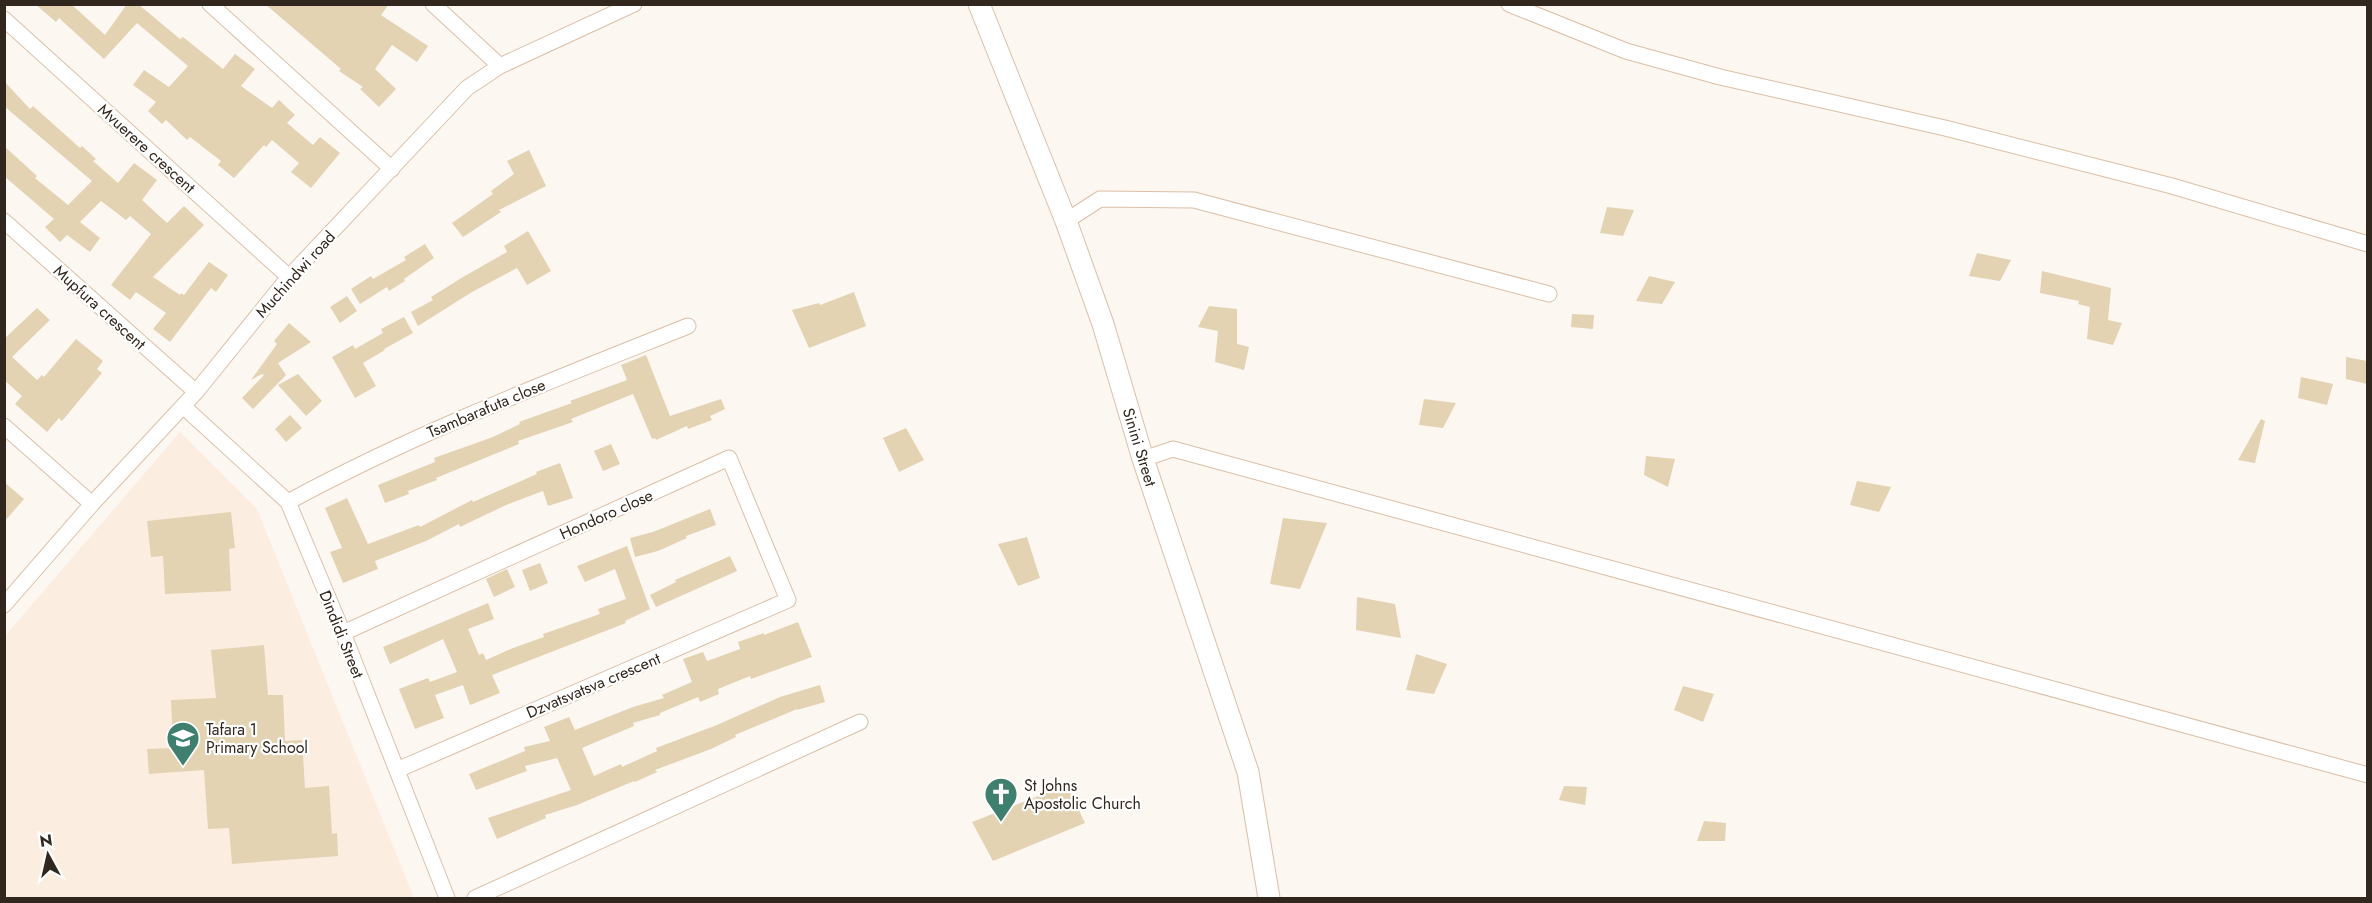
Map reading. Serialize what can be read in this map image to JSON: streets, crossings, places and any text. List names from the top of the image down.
{
  "streets": {
    "street": [
      "Mvuerere crescent",
      "Muchindwi road",
      "Mupfura crescent",
      "Tsambarafuta close",
      "Sinini Street",
      "Hondoro close",
      "Dindidi Street",
      "Dzvatsvatsva crescent"
    ]
  },
  "crossings": [
    ["Mvuerere crescent", "Muchindwi road"],
    ["Muchindwi road", "Mupfura crescent"],
    ["Muchindwi road", "Dindidi Street"],
    ["Tsambarafuta close", "Dindidi Street"],
    ["Hondoro close", "Dindidi Street"],
    ["Hondoro close", "Dzvatsvatsva crescent"],
    ["Dindidi Street", "Dzvatsvatsva crescent"]
  ],
  "places": {
    "school or university": ["Tafara 1 Primary School"],
    "church": ["St Johns Apostolic Church"]
  },
  "north": "top"
}
